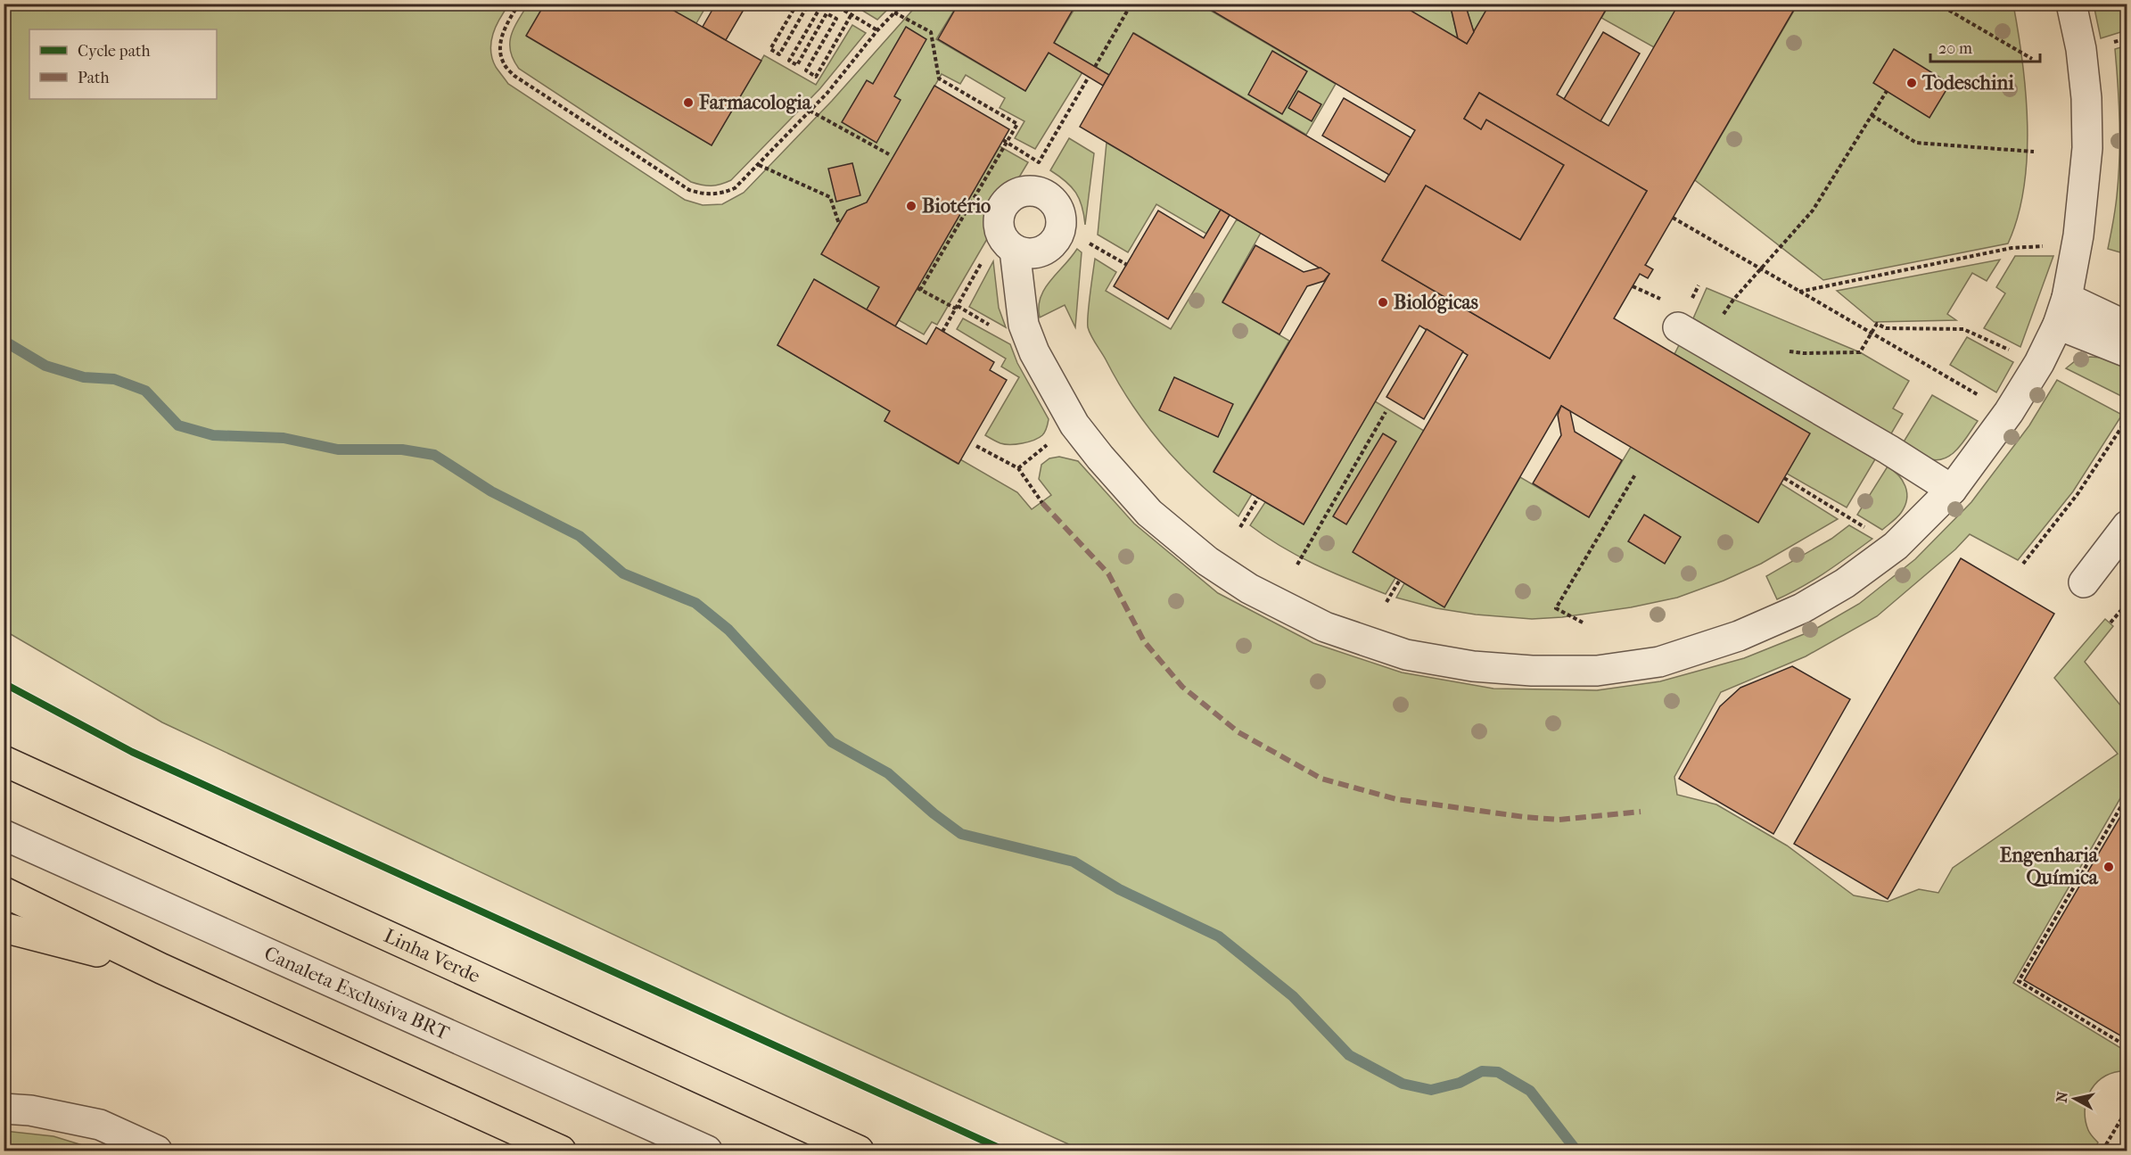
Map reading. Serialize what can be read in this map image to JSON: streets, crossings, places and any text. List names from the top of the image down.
{
  "streets": {
    "highway": ["Linha Verde"],
    "lane": ["Canaleta Exclusiva BRT"]
  },
  "places": [
    "Todeschini",
    "Farmacologia",
    "Biotério",
    "Biológicas",
    "Engenharia Química"
  ],
  "legend": ["Cycle path", "Path"],
  "scale_bar": "20 m",
  "north": "left"
}
